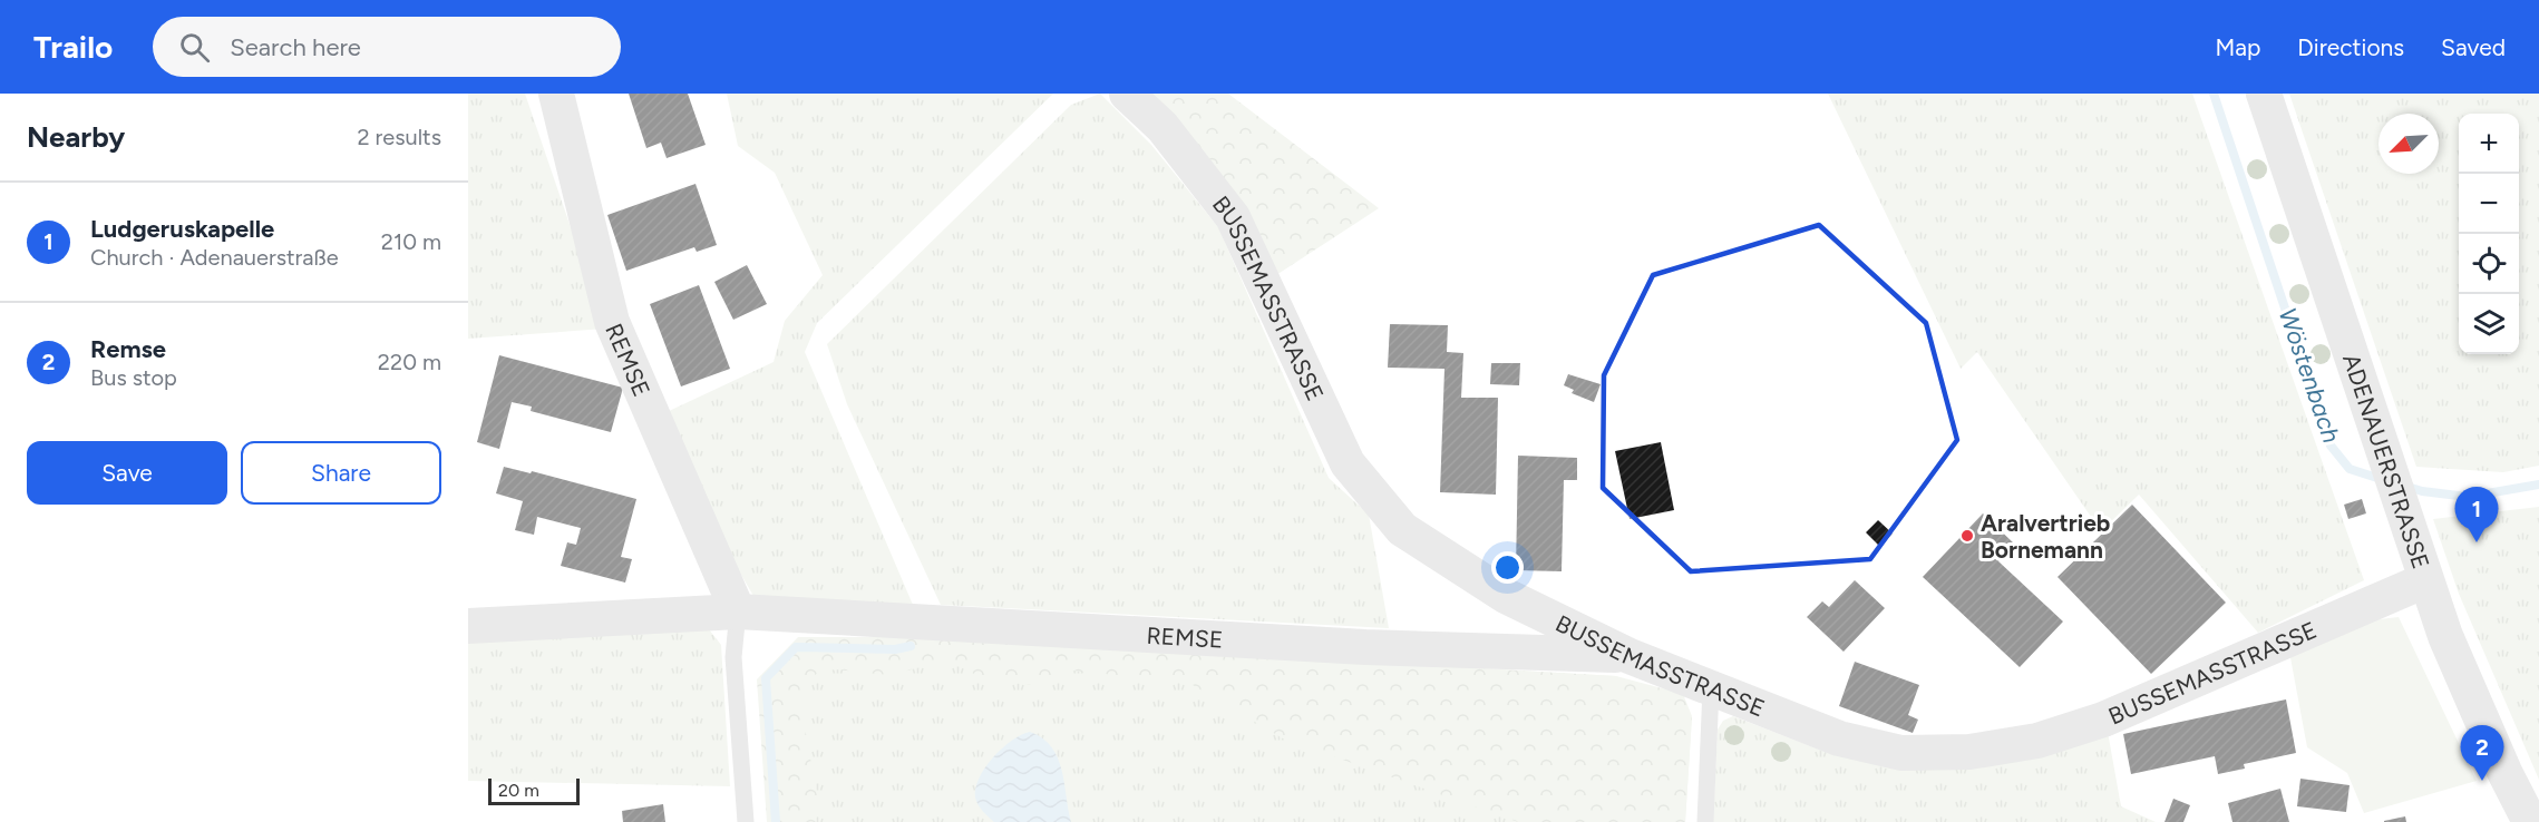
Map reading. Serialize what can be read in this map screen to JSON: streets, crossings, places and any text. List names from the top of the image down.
{
  "streets": {
    "street": ["BUSSEMASSTRASSE", "REMSE", "ADENAUERSTRASSE"]
  },
  "crossings": [
    ["BUSSEMASSTRASSE", "REMSE"],
    ["BUSSEMASSTRASSE", "ADENAUERSTRASSE"]
  ],
  "water": ["Wöstenbach"],
  "places": ["Aralvertrieb Bornemann"],
  "scale_bar": "20 m",
  "north": "bottom left",
  "page": {
    "header": "Trailo",
    "search": "Search here",
    "nav": ["Map", "Directions", "Saved"],
    "heading": ["Nearby", "2 results"],
    "map_buttons": ["+", "−"],
    "list": [
      {
        "mark": "1",
        "name": "Ludgeruskapelle",
        "note": "Church · Adenauerstraße",
        "value": "210 m"
      },
      {
        "mark": "2",
        "name": "Remse",
        "note": "Bus stop",
        "value": "220 m"
      }
    ],
    "buttons": ["Save", "Share"],
    "pins": ["1", "2"],
    "scale": "20 m"
  }
}
